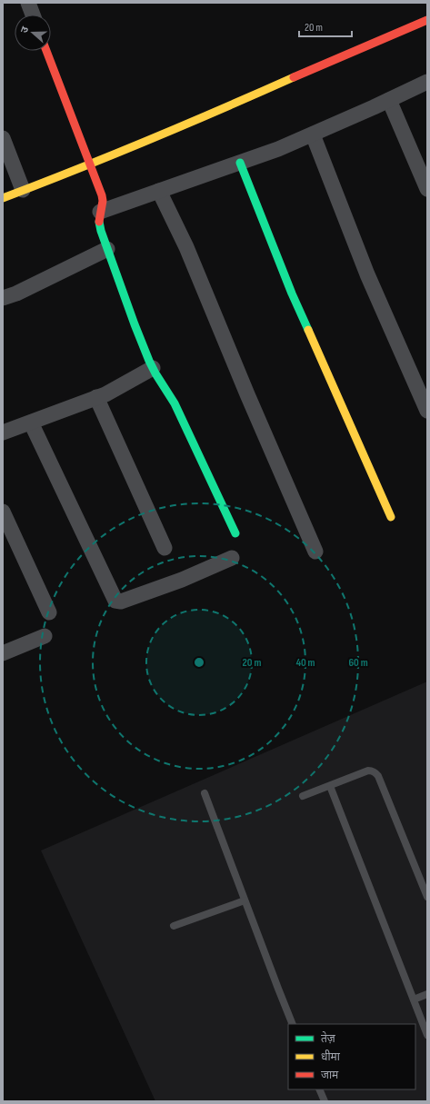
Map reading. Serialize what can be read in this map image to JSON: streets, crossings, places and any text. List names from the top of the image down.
{
  "legend": ["तेज़", "धीमा", "जाम"],
  "scale_bar": "20 m",
  "north": "left",
  "rings": ["20 m", "40 m", "60 m"]
}
